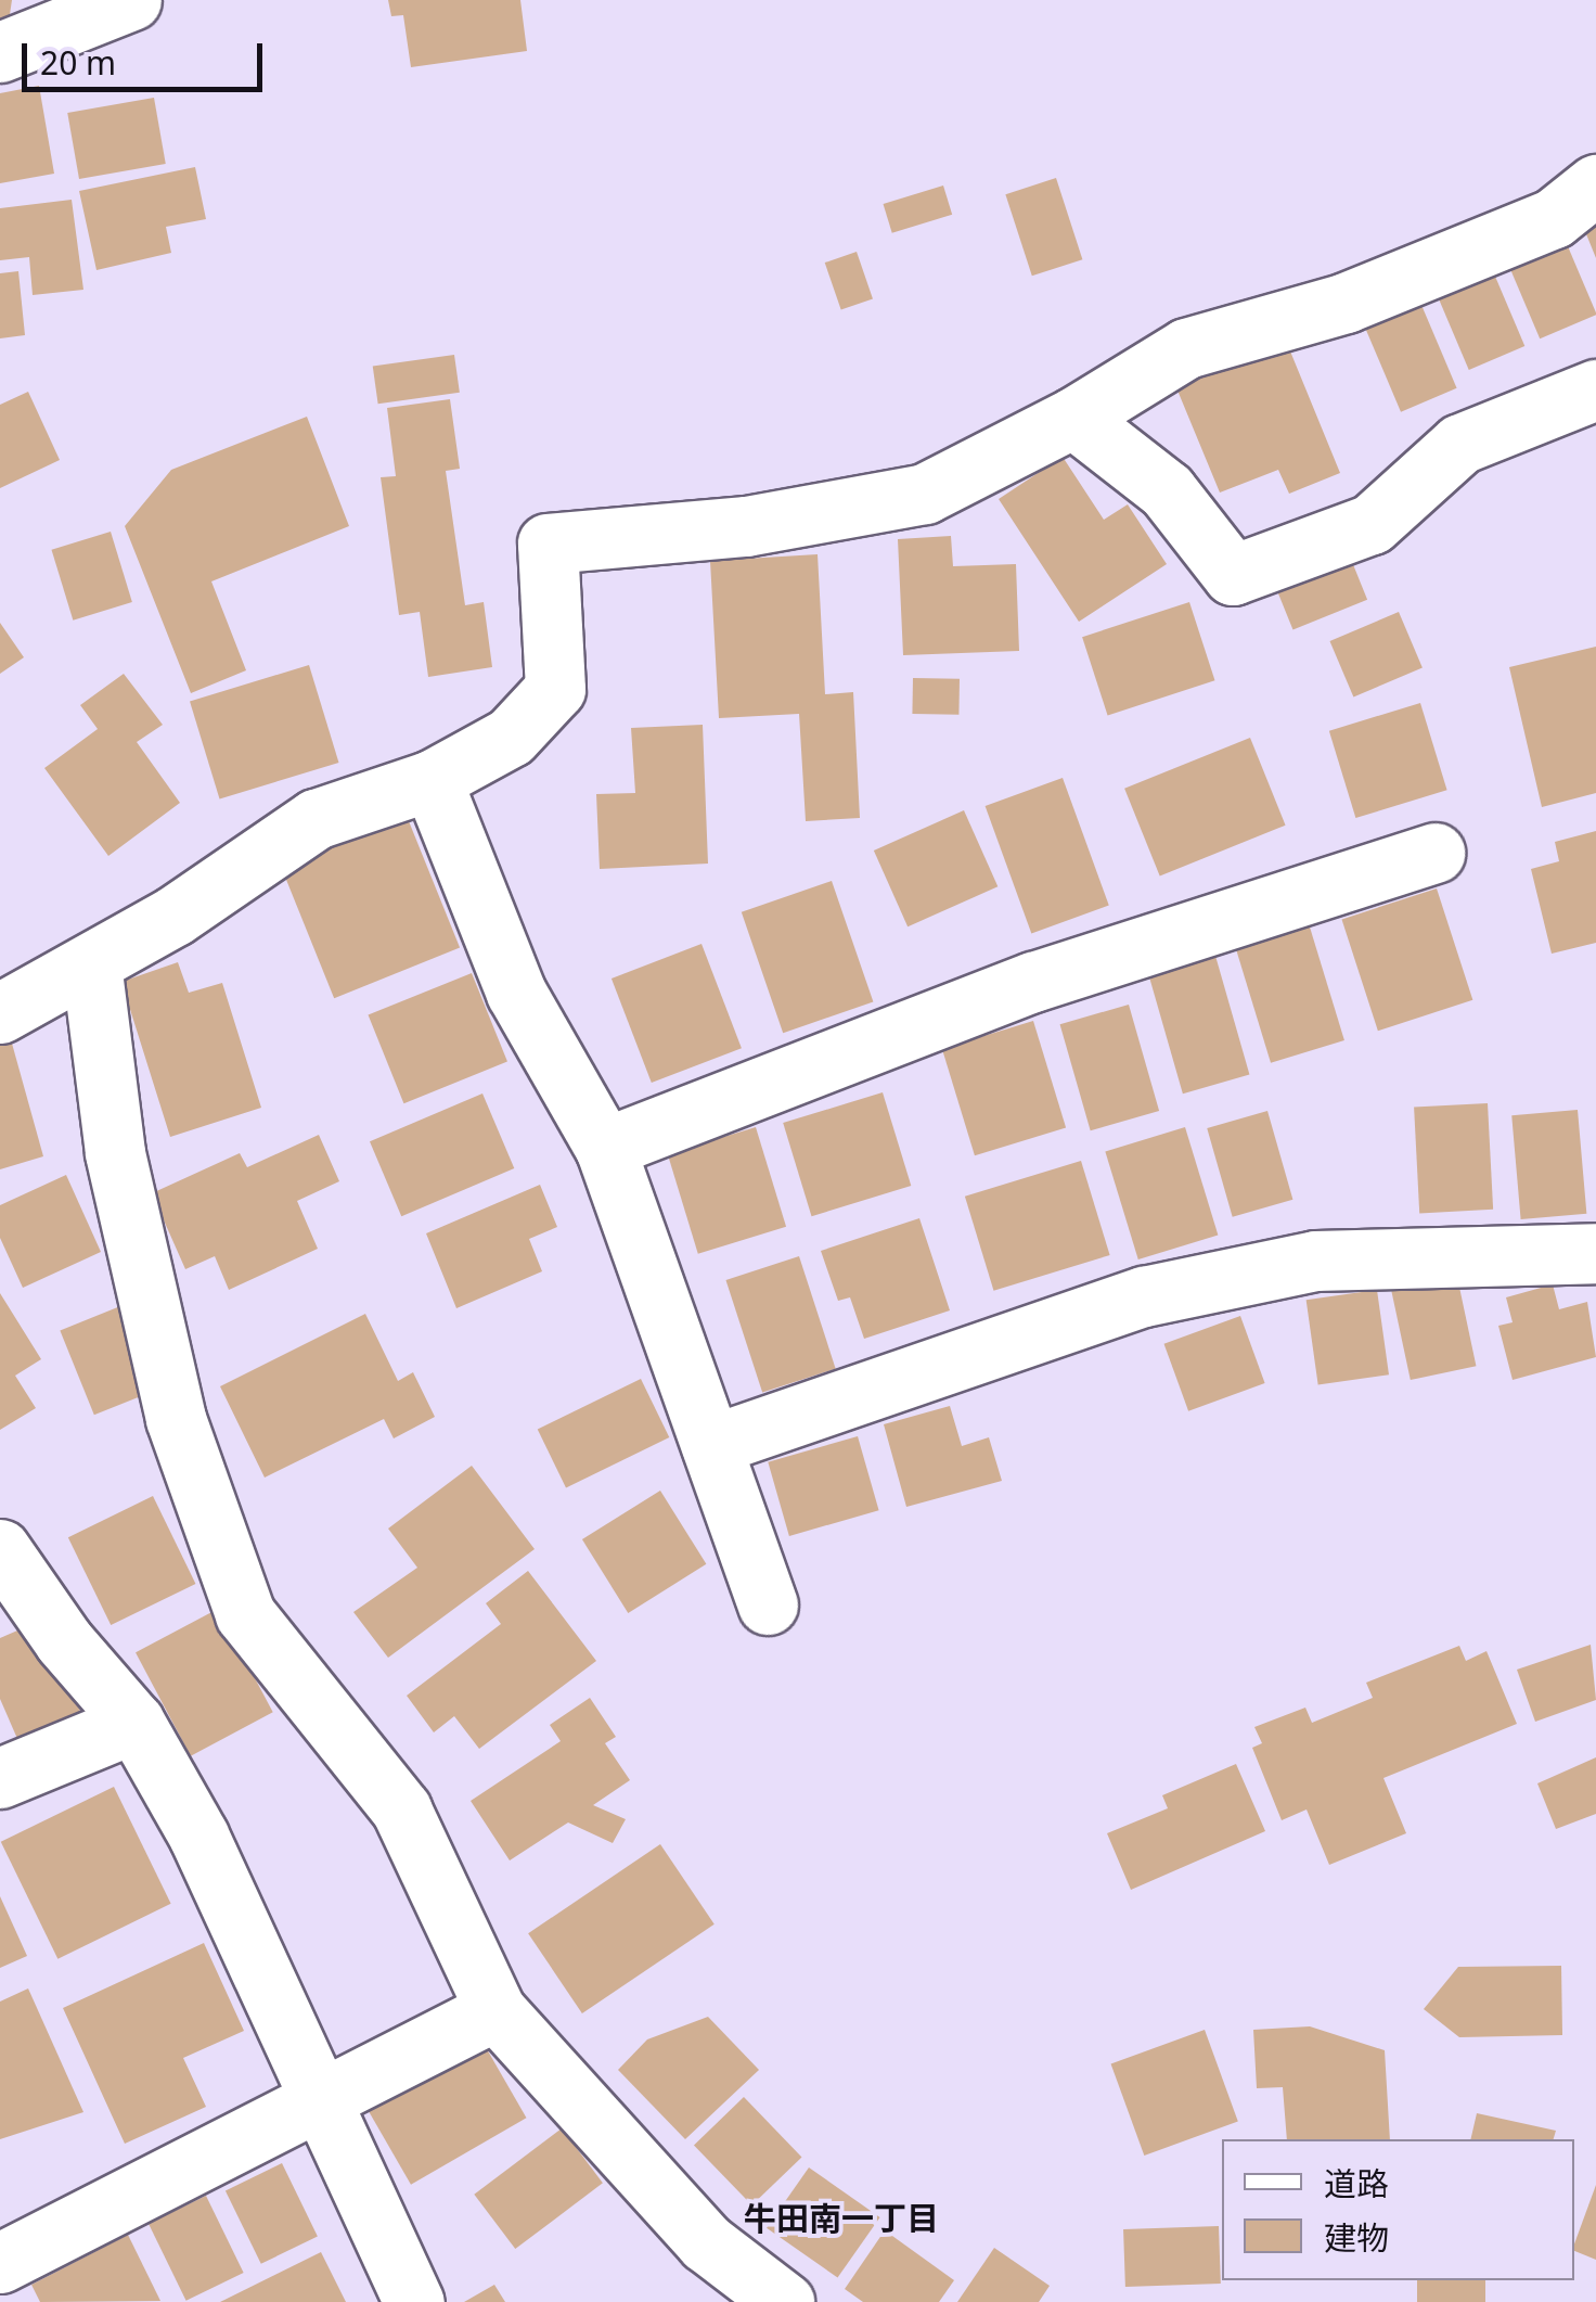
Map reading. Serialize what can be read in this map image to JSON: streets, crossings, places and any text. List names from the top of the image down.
{
  "districts": ["牛田南一丁目"],
  "legend": ["道路", "建物"],
  "scale_bar": "20 m"
}
